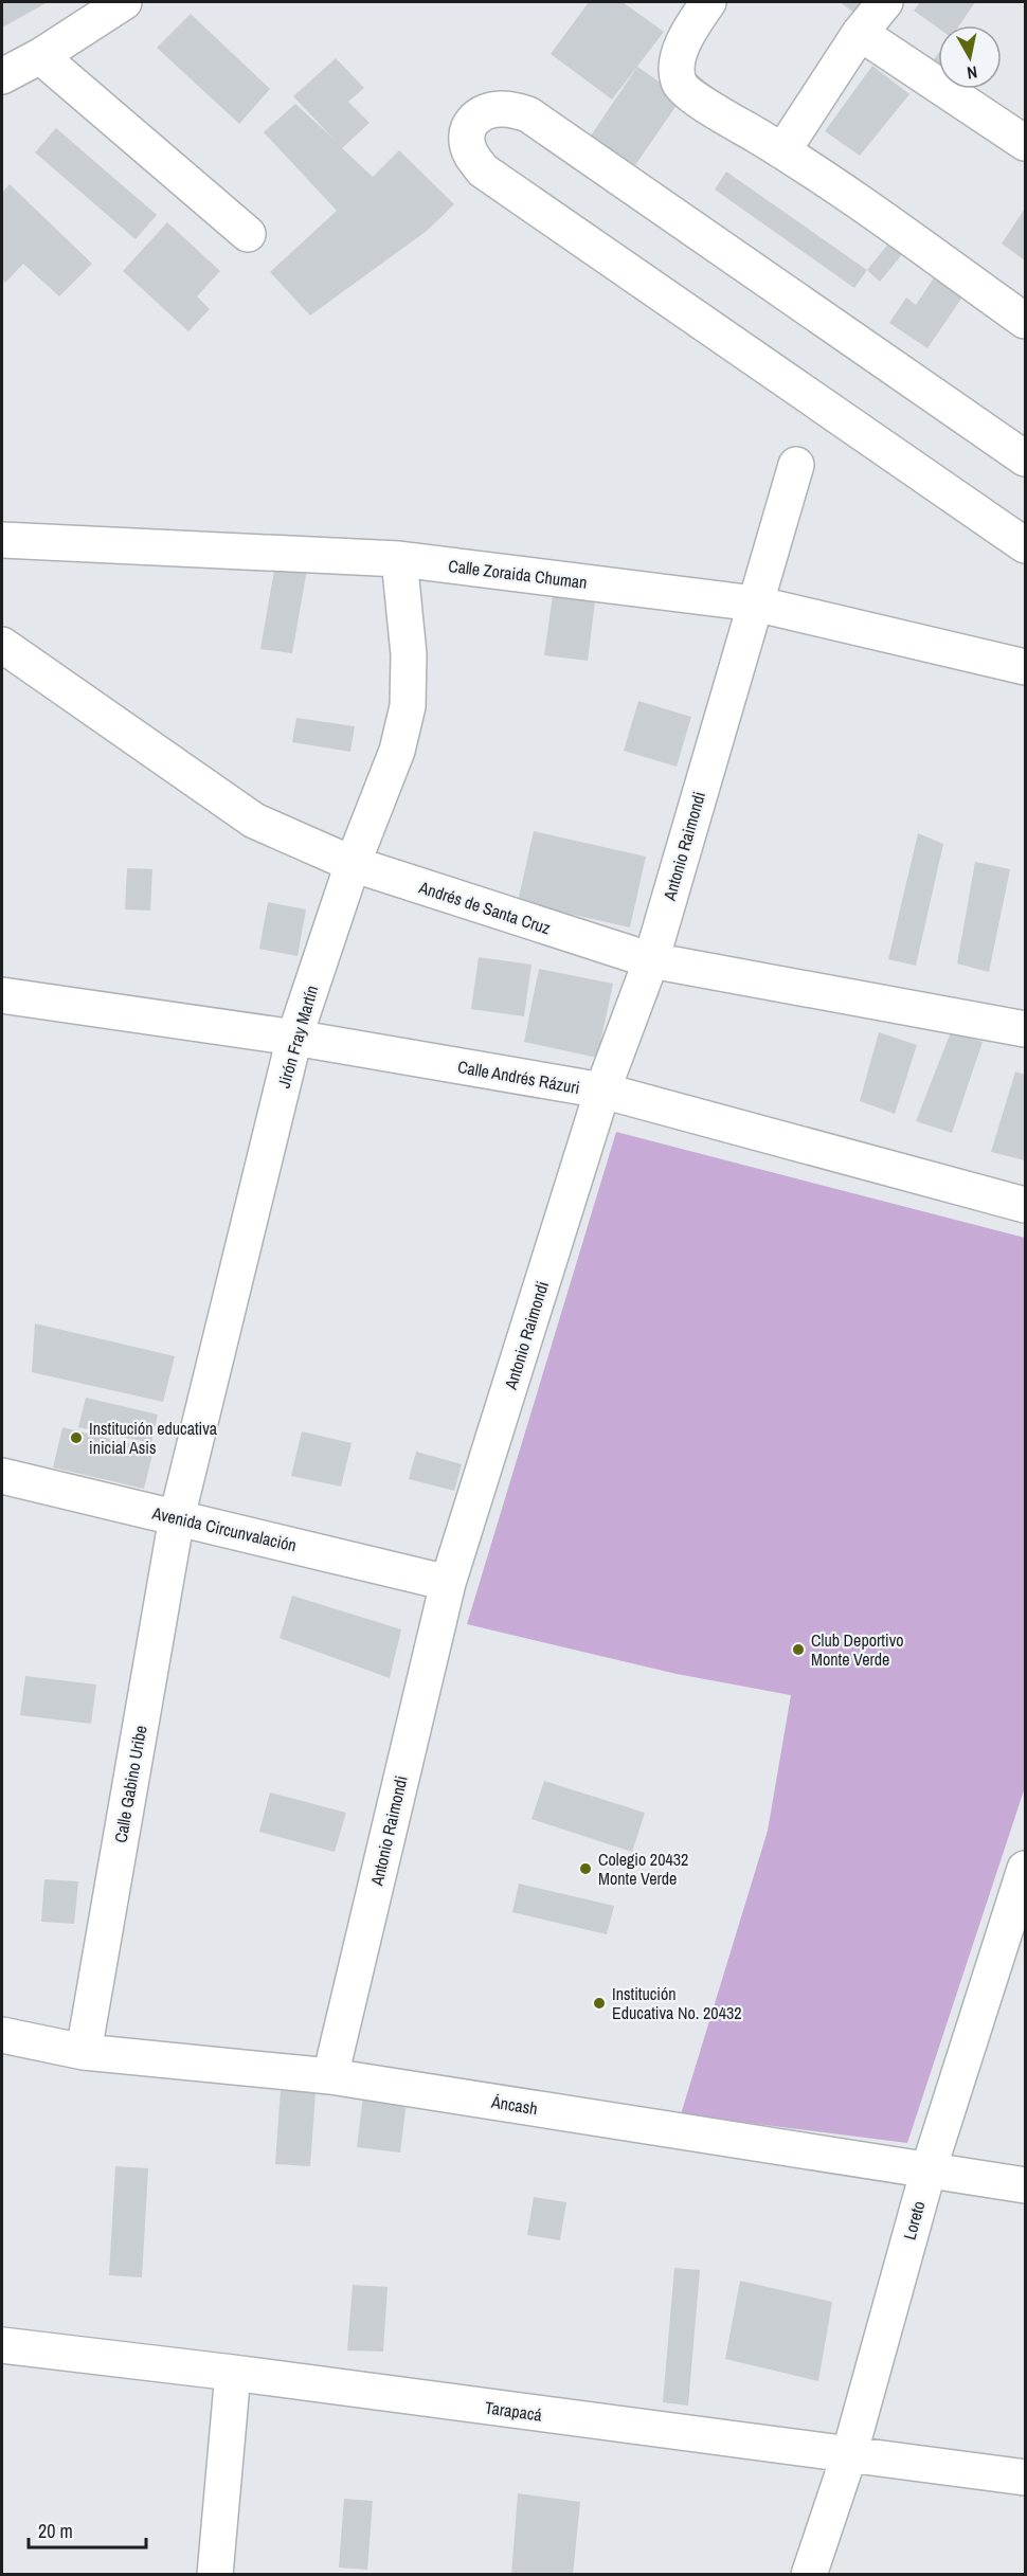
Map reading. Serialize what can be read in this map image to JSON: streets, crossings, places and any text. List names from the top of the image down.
{
  "streets": {
    "street": [
      "Calle Zoraida Chuman",
      "Antonio Raimondi",
      "Andrés de Santa Cruz",
      "Jirón Fray Martín",
      "Calle Andrés Rázuri",
      "Avenida Circunvalación",
      "Calle Gabino Uribe",
      "Áncash",
      "Loreto",
      "Tarapacá"
    ]
  },
  "crossings": [
    ["Calle Zoraida Chuman", "Antonio Raimondi"],
    ["Calle Zoraida Chuman", "Jirón Fray Martín"],
    ["Antonio Raimondi", "Andrés de Santa Cruz"],
    ["Antonio Raimondi", "Calle Andrés Rázuri"],
    ["Antonio Raimondi", "Avenida Circunvalación"],
    ["Antonio Raimondi", "Áncash"],
    ["Andrés de Santa Cruz", "Jirón Fray Martín"],
    ["Jirón Fray Martín", "Calle Andrés Rázuri"],
    ["Jirón Fray Martín", "Avenida Circunvalación"],
    ["Jirón Fray Martín", "Calle Gabino Uribe"],
    ["Avenida Circunvalación", "Calle Gabino Uribe"],
    ["Calle Gabino Uribe", "Áncash"],
    ["Áncash", "Loreto"],
    ["Loreto", "Tarapacá"]
  ],
  "places": [
    "Institución educativa inicial Asis",
    "Club Deportivo Monte Verde",
    "Colegio 20432 Monte Verde",
    "Institución Educativa No. 20432"
  ],
  "scale_bar": "20 m",
  "north": "bottom"
}
